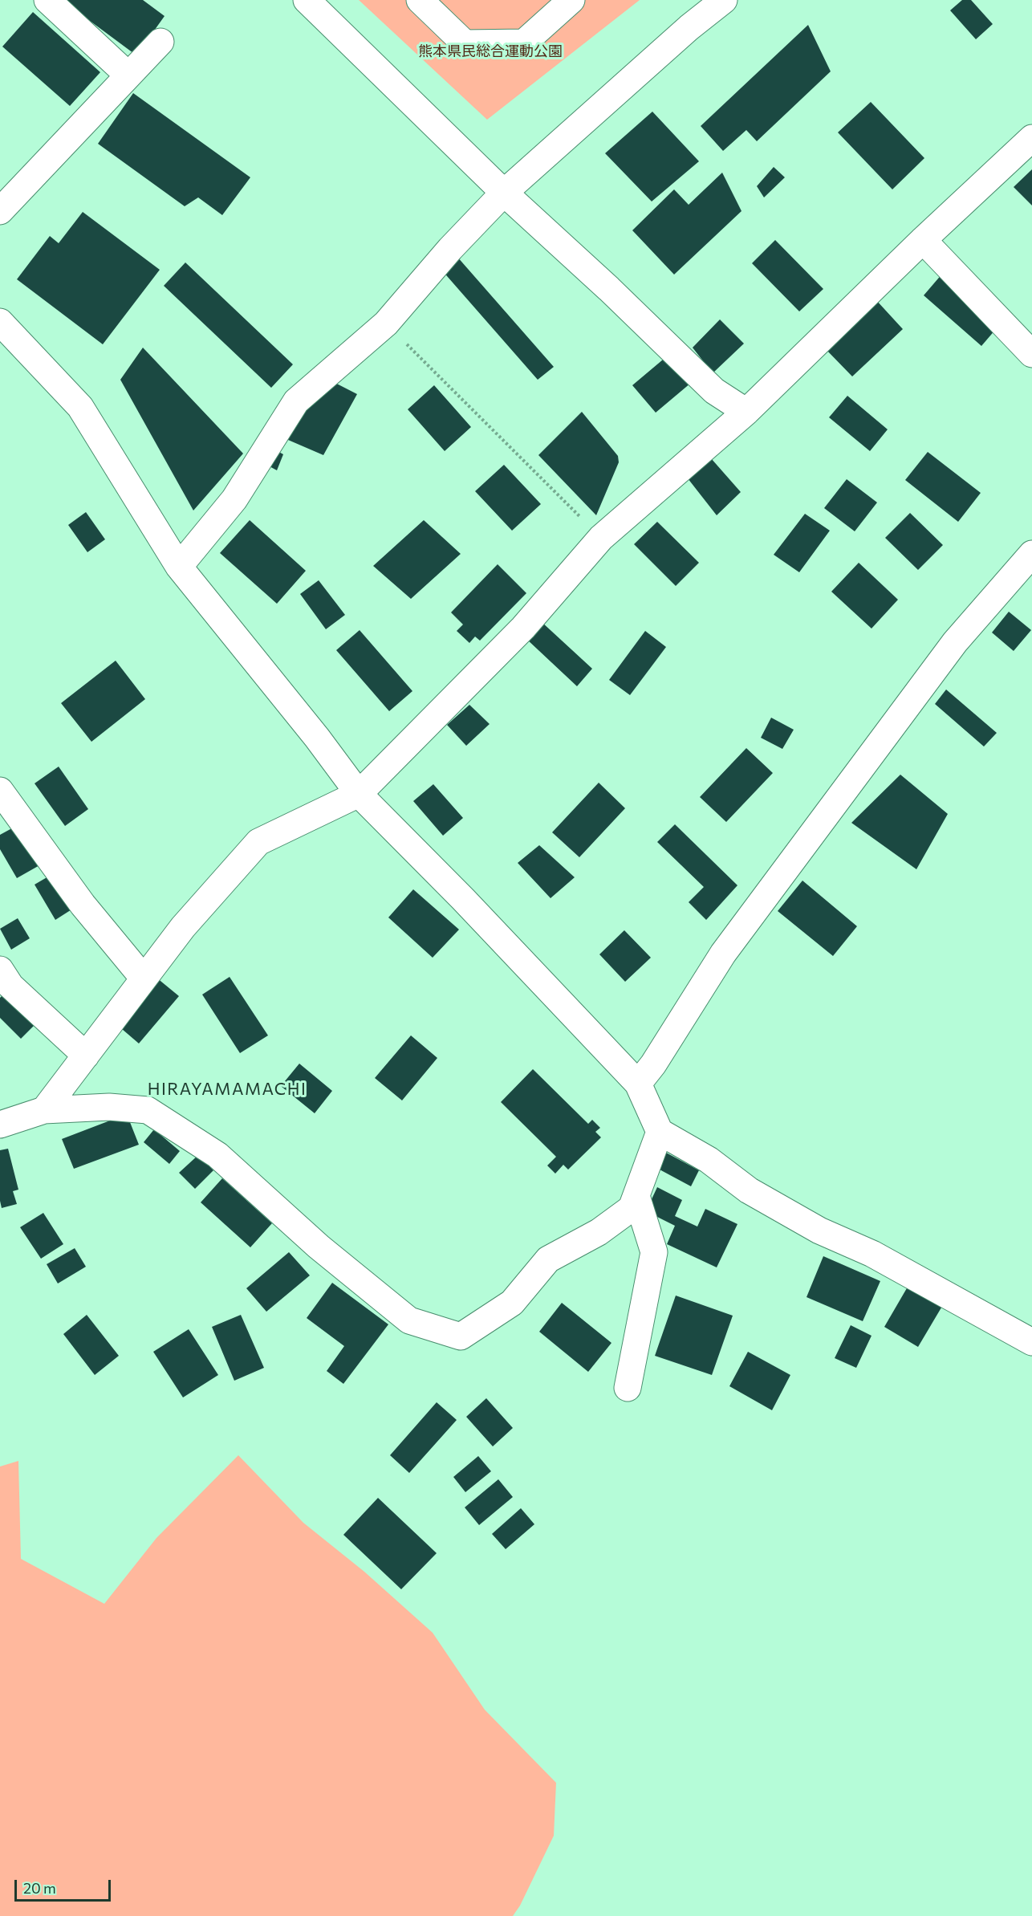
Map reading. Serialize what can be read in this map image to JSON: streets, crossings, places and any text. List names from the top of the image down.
{
  "districts": ["HIRAYAMAMACHI"],
  "parks": ["熊本県民総合運動公園"],
  "scale_bar": "20 m"
}
